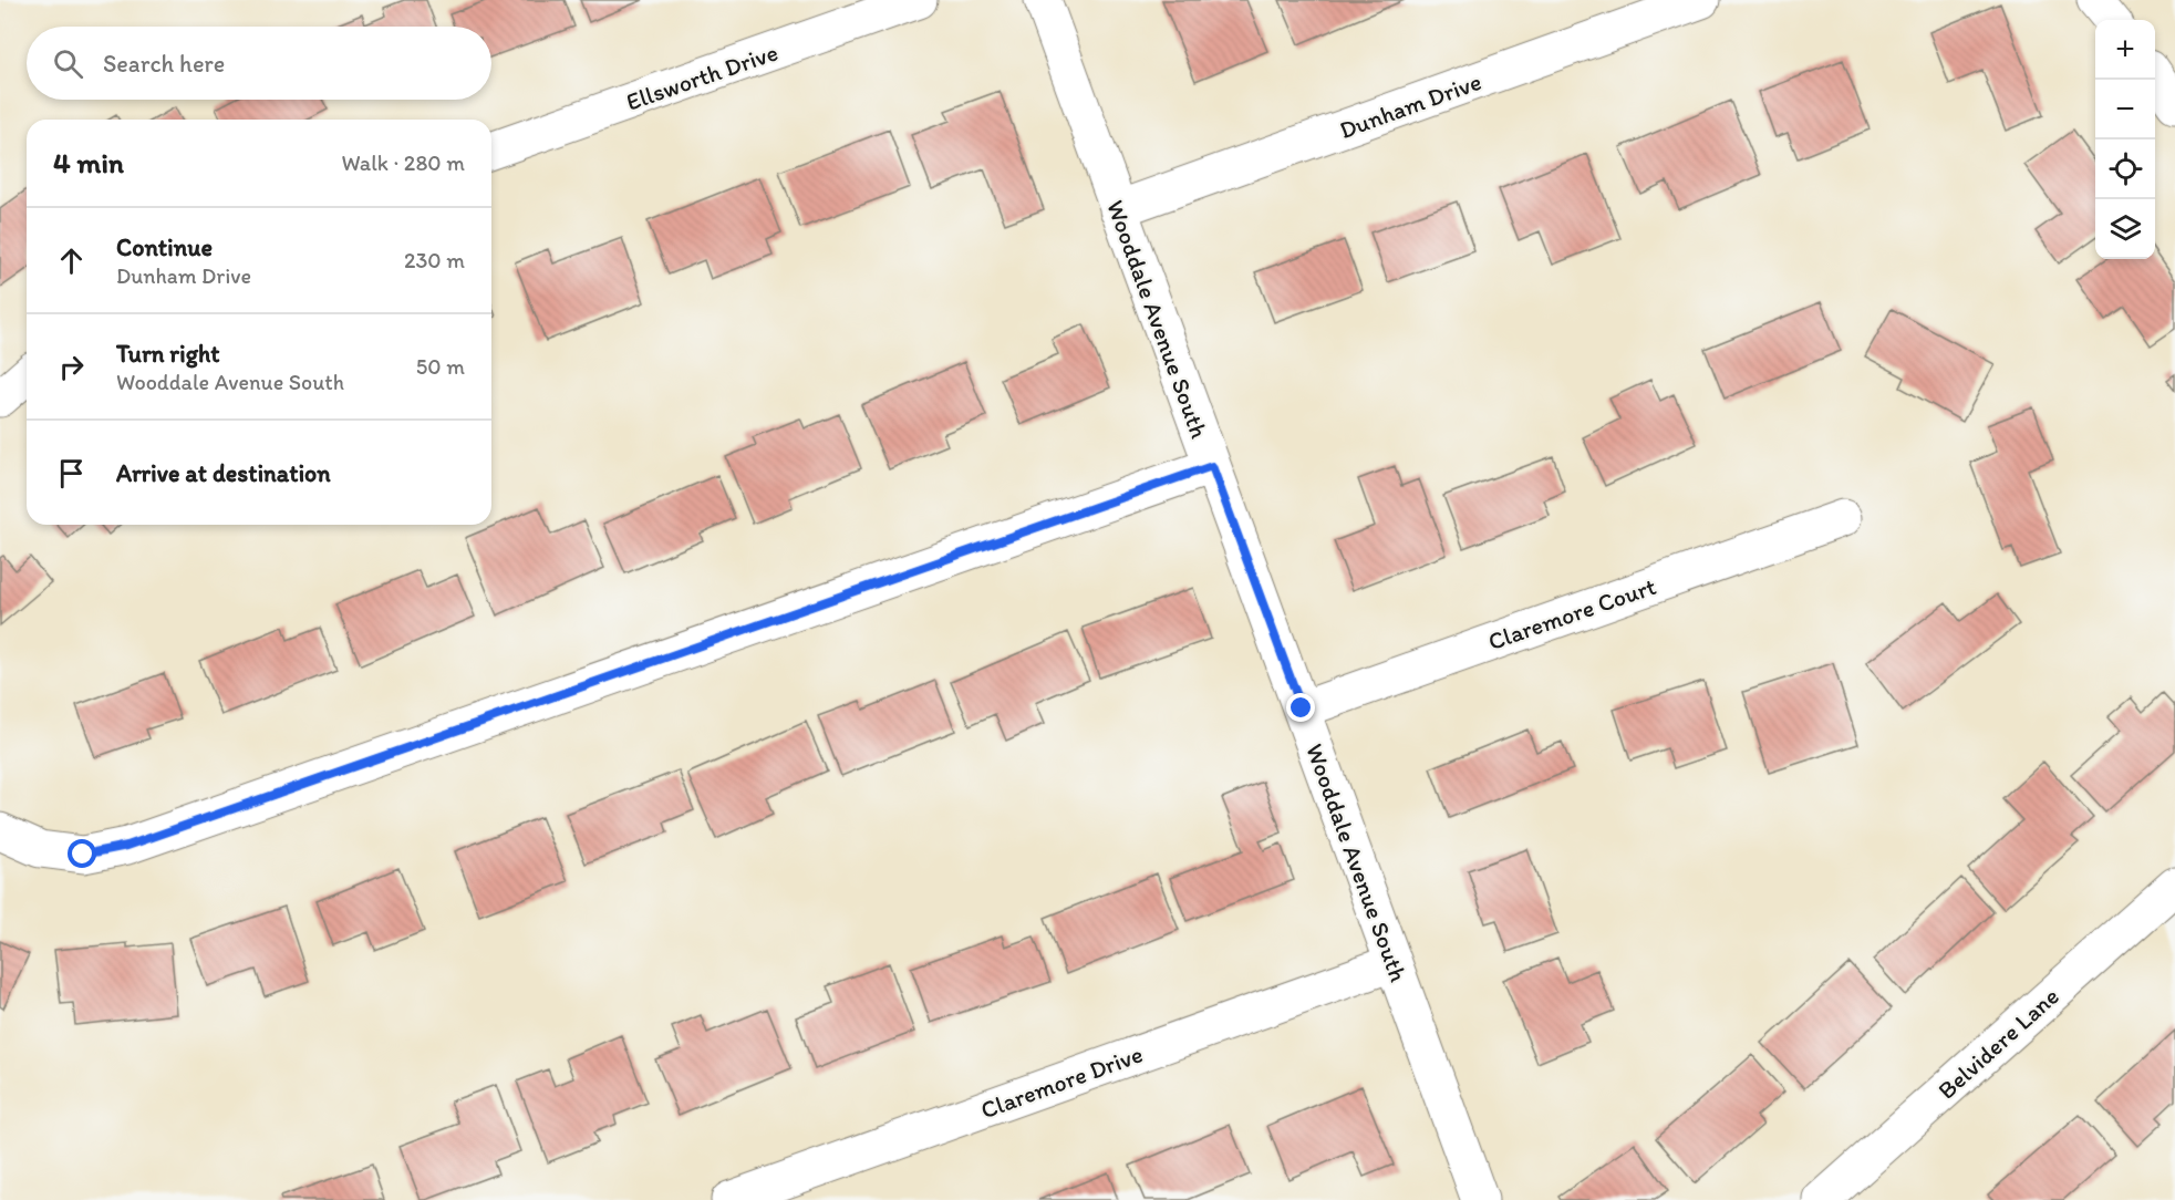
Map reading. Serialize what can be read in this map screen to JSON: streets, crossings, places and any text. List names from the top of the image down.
{
  "streets": {
    "street": [
      "Ellsworth Drive",
      "Dunham Drive",
      "Wooddale Avenue South",
      "Claremore Court",
      "Belvidere Lane",
      "Claremore Drive"
    ]
  },
  "crossings": [
    ["Dunham Drive", "Wooddale Avenue South"],
    ["Wooddale Avenue South", "Claremore Court"],
    ["Wooddale Avenue South", "Claremore Drive"]
  ],
  "page": {
    "map_buttons": ["+", "−"],
    "search": "Search here",
    "heading": ["4 min", "Walk · 280 m"],
    "list": [
      ["Continue", "Dunham Drive", "230 m"],
      ["Turn right", "Wooddale Avenue South", "50 m"],
      "Arrive at destination"
    ]
  }
}
